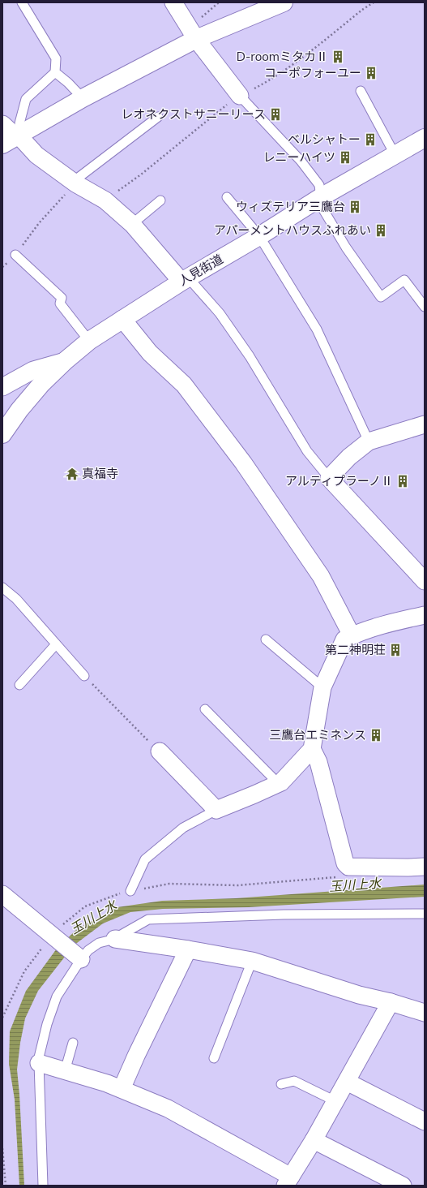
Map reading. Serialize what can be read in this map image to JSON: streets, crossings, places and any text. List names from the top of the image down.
{
  "streets": {
    "main road": ["人見街道"]
  },
  "water": ["玉川上水"],
  "places": {
    "building": [
      "D-roomミタカⅡ",
      "コーポフォーユー",
      "レオネクストサニーリース",
      "ベルシャトー",
      "レニーハイツ",
      "ウィズテリア三鷹台",
      "アパーメントハウスふれあい",
      "アルティプラーノⅡ",
      "第二神明荘",
      "三鷹台エミネンス"
    ],
    "temple": ["真福寺"]
  }
}
